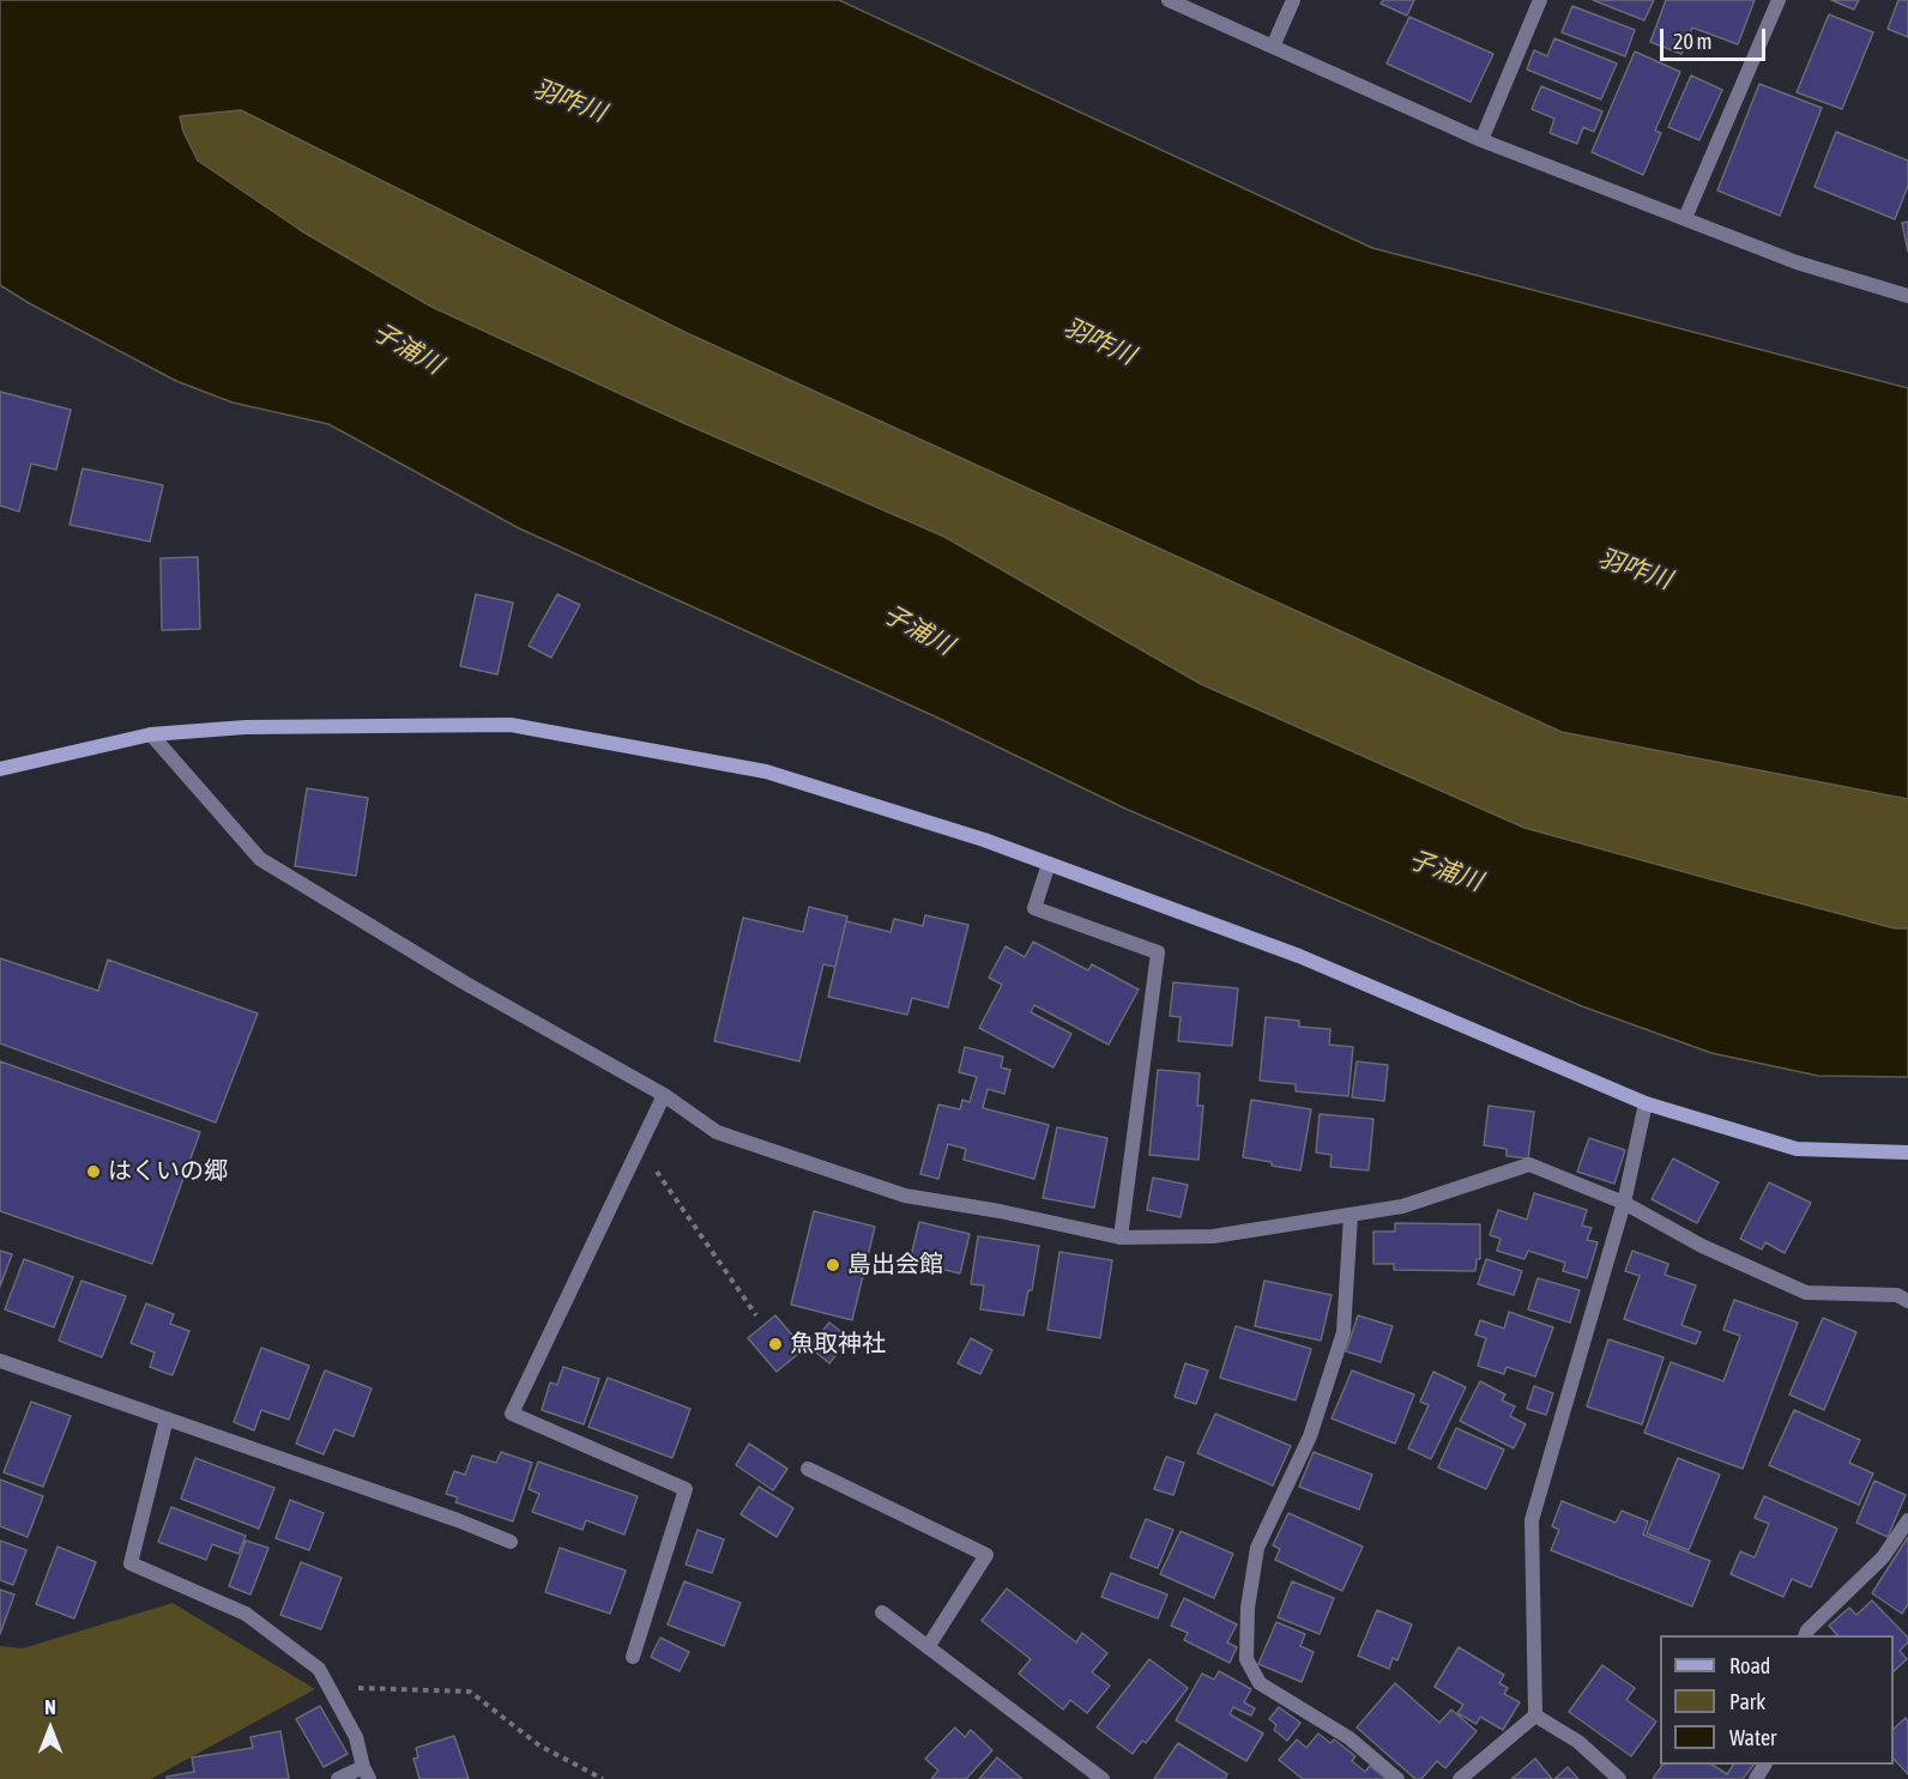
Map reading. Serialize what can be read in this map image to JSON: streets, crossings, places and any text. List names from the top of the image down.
{
  "water": ["羽咋川", "子浦川"],
  "places": ["はくいの郷", "島出会館", "魚取神社"],
  "legend": ["Road", "Park", "Water"],
  "scale_bar": "20 m",
  "north": "top"
}
